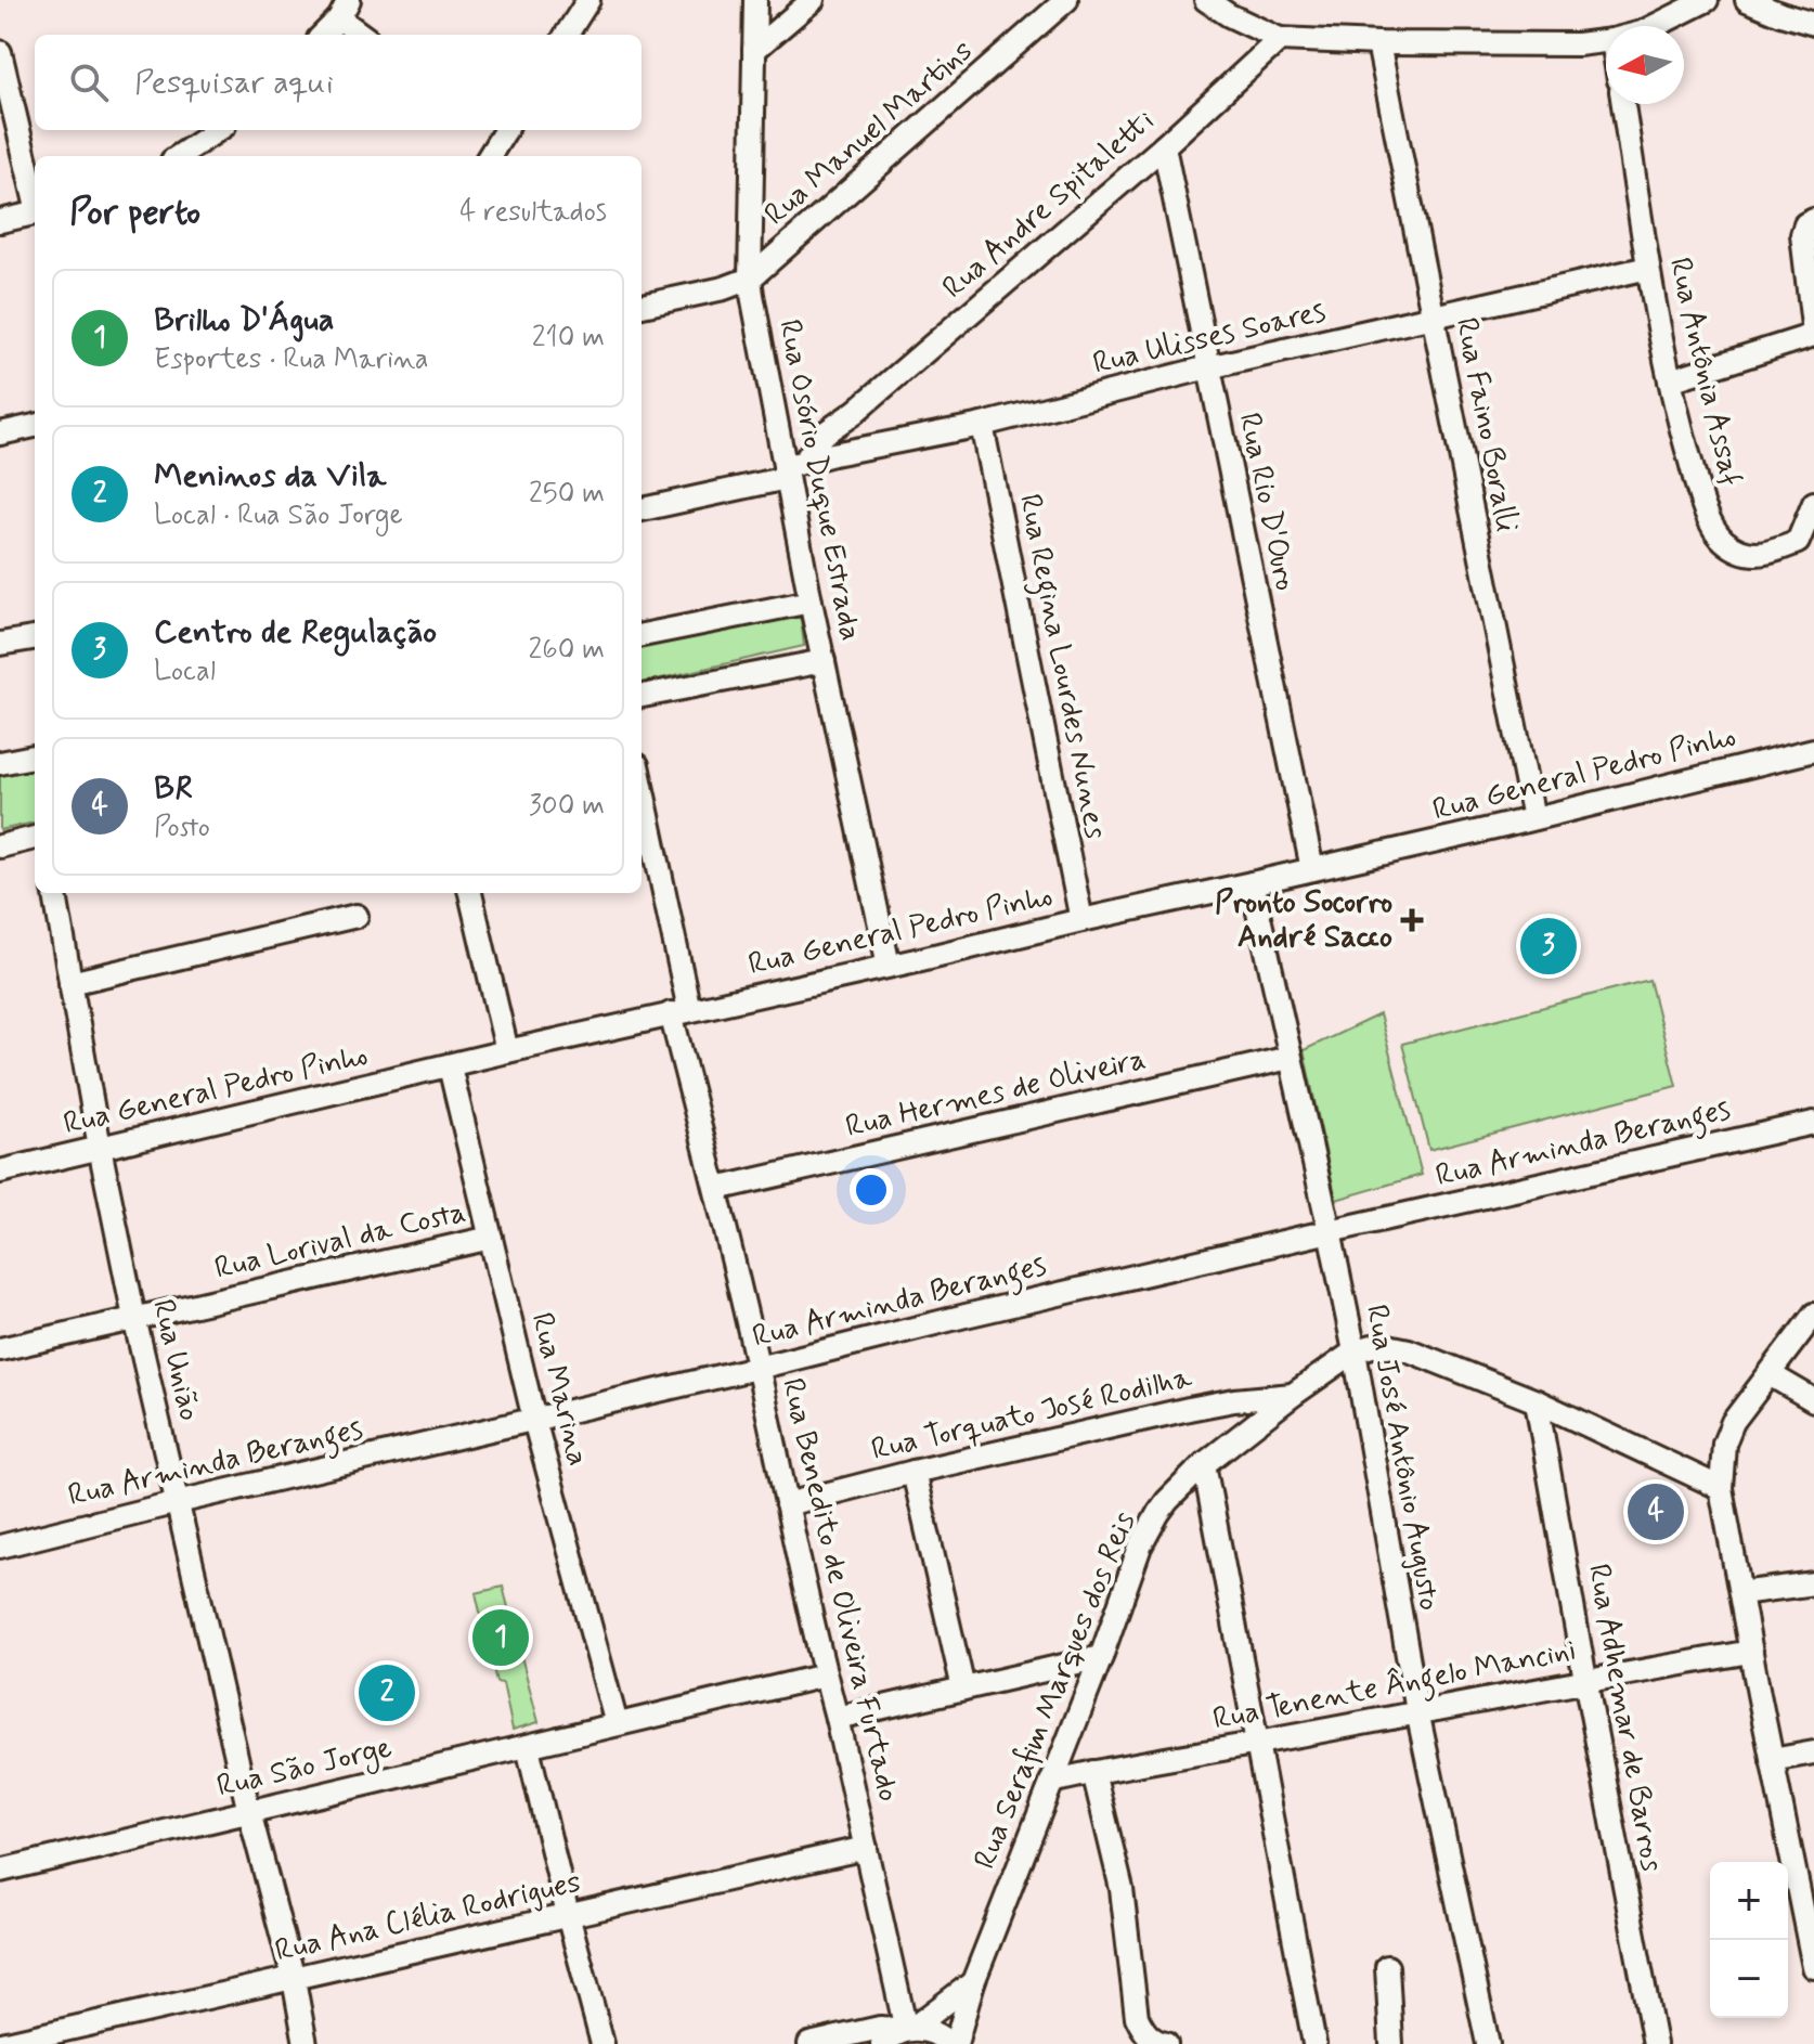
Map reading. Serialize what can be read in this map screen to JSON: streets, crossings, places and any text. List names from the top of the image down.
{
  "streets": {
    "street": [
      "Rua Manuel Martins",
      "Rua Andre Spitaletti",
      "Rua Ulisses Soares",
      "Rua Antônia Assaf",
      "Rua Faino Boralli",
      "Rua Osório Duque Estrada",
      "Rua Rio D'Ouro",
      "Rua Regina Lourdes Nunes",
      "Rua General Pedro Pinho",
      "Rua Hermes de Oliveira",
      "Rua Arminda Beranges",
      "Rua Lorival da Costa",
      "Rua União",
      "Rua Marina",
      "Rua Torquato José Rodilha",
      "Rua José Antônio Augusto",
      "Rua Benedito de Oliveira Furtado",
      "Rua Tenente Ângelo Mancini",
      "Rua Serafim Marques dos Reis",
      "Rua Adhemar de Barros",
      "Rua São Jorge",
      "Rua Ana Clélia Rodrigues"
    ]
  },
  "crossings": [
    ["Rua Manuel Martins", "Rua Osório Duque Estrada"],
    ["Rua Andre Spitaletti", "Rua Ulisses Soares"],
    ["Rua Andre Spitaletti", "Rua Osório Duque Estrada"],
    ["Rua Andre Spitaletti", "Rua Rio D'Ouro"],
    ["Rua Ulisses Soares", "Rua Antônia Assaf"],
    ["Rua Ulisses Soares", "Rua Faino Boralli"],
    ["Rua Ulisses Soares", "Rua Osório Duque Estrada"],
    ["Rua Ulisses Soares", "Rua Rio D'Ouro"],
    ["Rua Ulisses Soares", "Rua Regina Lourdes Nunes"],
    ["Rua Faino Boralli", "Rua General Pedro Pinho"],
    ["Rua Osório Duque Estrada", "Rua General Pedro Pinho"],
    ["Rua Rio D'Ouro", "Rua General Pedro Pinho"],
    ["Rua Regina Lourdes Nunes", "Rua General Pedro Pinho"],
    ["Rua General Pedro Pinho", "Rua União"],
    ["Rua General Pedro Pinho", "Rua Marina"],
    ["Rua General Pedro Pinho", "Rua José Antônio Augusto"],
    ["Rua General Pedro Pinho", "Rua Benedito de Oliveira Furtado"],
    ["Rua Hermes de Oliveira", "Rua José Antônio Augusto"],
    ["Rua Hermes de Oliveira", "Rua Benedito de Oliveira Furtado"],
    ["Rua Arminda Beranges", "Rua União"],
    ["Rua Arminda Beranges", "Rua Marina"],
    ["Rua Arminda Beranges", "Rua José Antônio Augusto"],
    ["Rua Arminda Beranges", "Rua Benedito de Oliveira Furtado"],
    ["Rua Lorival da Costa", "Rua União"],
    ["Rua Lorival da Costa", "Rua Marina"],
    ["Rua União", "Rua São Jorge"],
    ["Rua União", "Rua Ana Clélia Rodrigues"],
    ["Rua Marina", "Rua São Jorge"],
    ["Rua Torquato José Rodilha", "Rua Benedito de Oliveira Furtado"],
    ["Rua Torquato José Rodilha", "Rua Serafim Marques dos Reis"],
    ["Rua José Antônio Augusto", "Rua Tenente Ângelo Mancini"],
    ["Rua José Antônio Augusto", "Rua Serafim Marques dos Reis"],
    ["Rua Benedito de Oliveira Furtado", "Rua São Jorge"],
    ["Rua Benedito de Oliveira Furtado", "Rua Ana Clélia Rodrigues"],
    ["Rua Tenente Ângelo Mancini", "Rua Serafim Marques dos Reis"],
    ["Rua Tenente Ângelo Mancini", "Rua Adhemar de Barros"]
  ],
  "places": {
    "health": ["Pronto Socorro André Sacco"]
  },
  "north": "left",
  "page": {
    "search": "Pesquisar aqui",
    "heading": ["Por perto", "4 resultados"],
    "list": [
      {
        "mark": "1",
        "name": "Brilho D'Água",
        "note": "Esportes · Rua Marina",
        "value": "210 m"
      },
      {
        "mark": "2",
        "name": "Meninos da Vila",
        "note": "Local · Rua São Jorge",
        "value": "250 m"
      },
      {
        "mark": "3",
        "name": "Centro de Regulação",
        "note": "Local",
        "value": "260 m"
      },
      {
        "mark": "4",
        "name": "BR",
        "note": "Posto",
        "value": "300 m"
      }
    ],
    "pins": [
      "3",
      "4",
      "1",
      "2"
    ],
    "map_buttons": ["+", "−"]
  }
}
